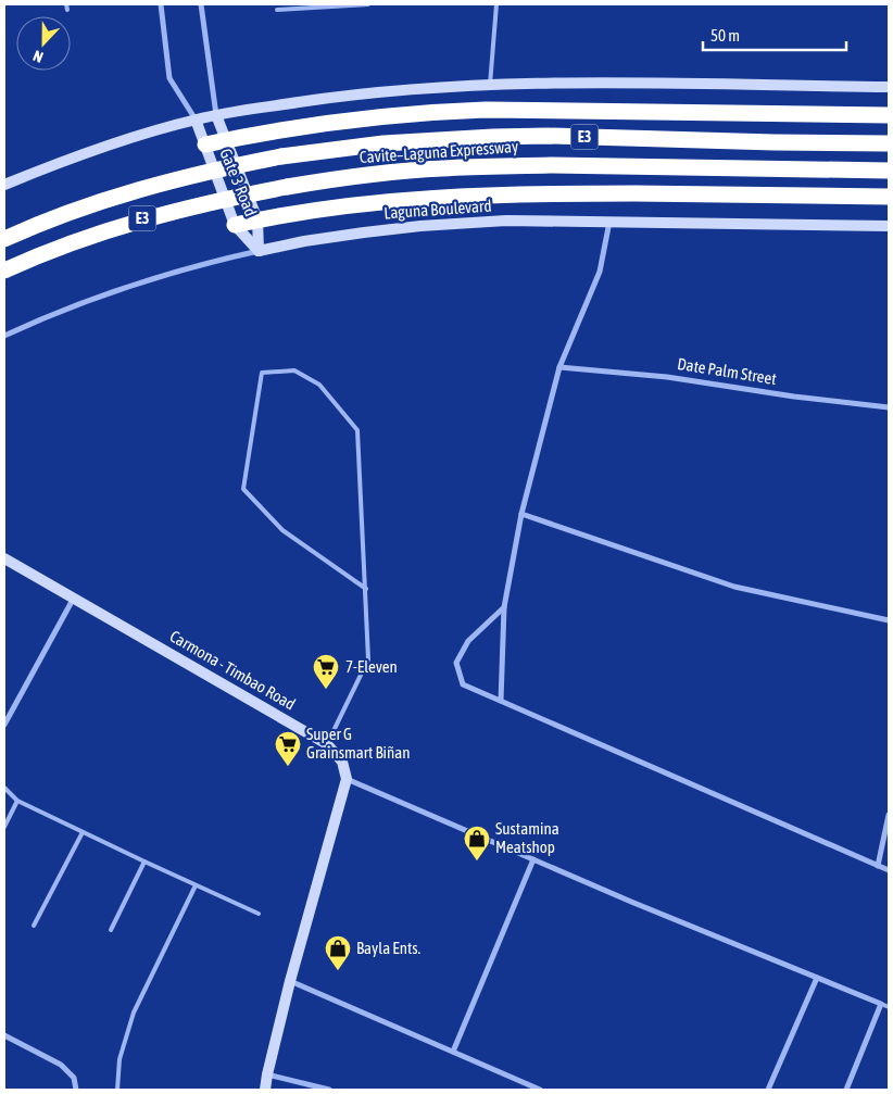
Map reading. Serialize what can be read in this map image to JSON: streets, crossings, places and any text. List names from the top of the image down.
{
  "streets": {
    "highway": ["E3", "Cavite–Laguna Expressway"],
    "main road": ["Gate 3 Road", "Laguna Boulevard", "Carmona - Timbao Road"],
    "street": ["Date Palm Street"]
  },
  "crossings": [
    ["Gate 3 Road", "Laguna Boulevard"]
  ],
  "places": {
    "supermarket": ["7-Eleven", "Super G Grainsmart Biñan"],
    "shop": ["Sustamina Meatshop", "Bayla Ents."]
  },
  "scale_bar": "50 m",
  "north": "bottom"
}
